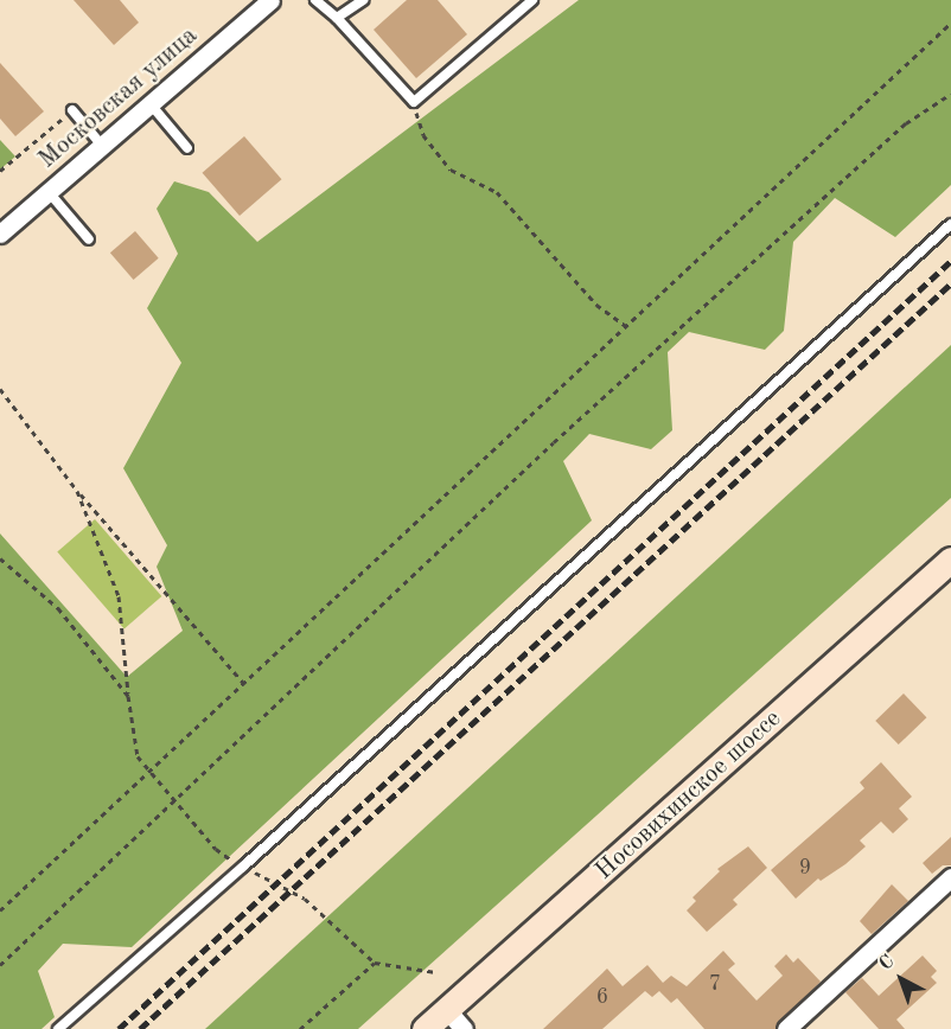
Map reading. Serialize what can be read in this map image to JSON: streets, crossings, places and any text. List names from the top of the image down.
{
  "streets": {
    "main road": ["Носовихинское шоссе"],
    "street": ["Московская улица"]
  },
  "house_numbers": ["9", "7", "6"],
  "north": "top left"
}
